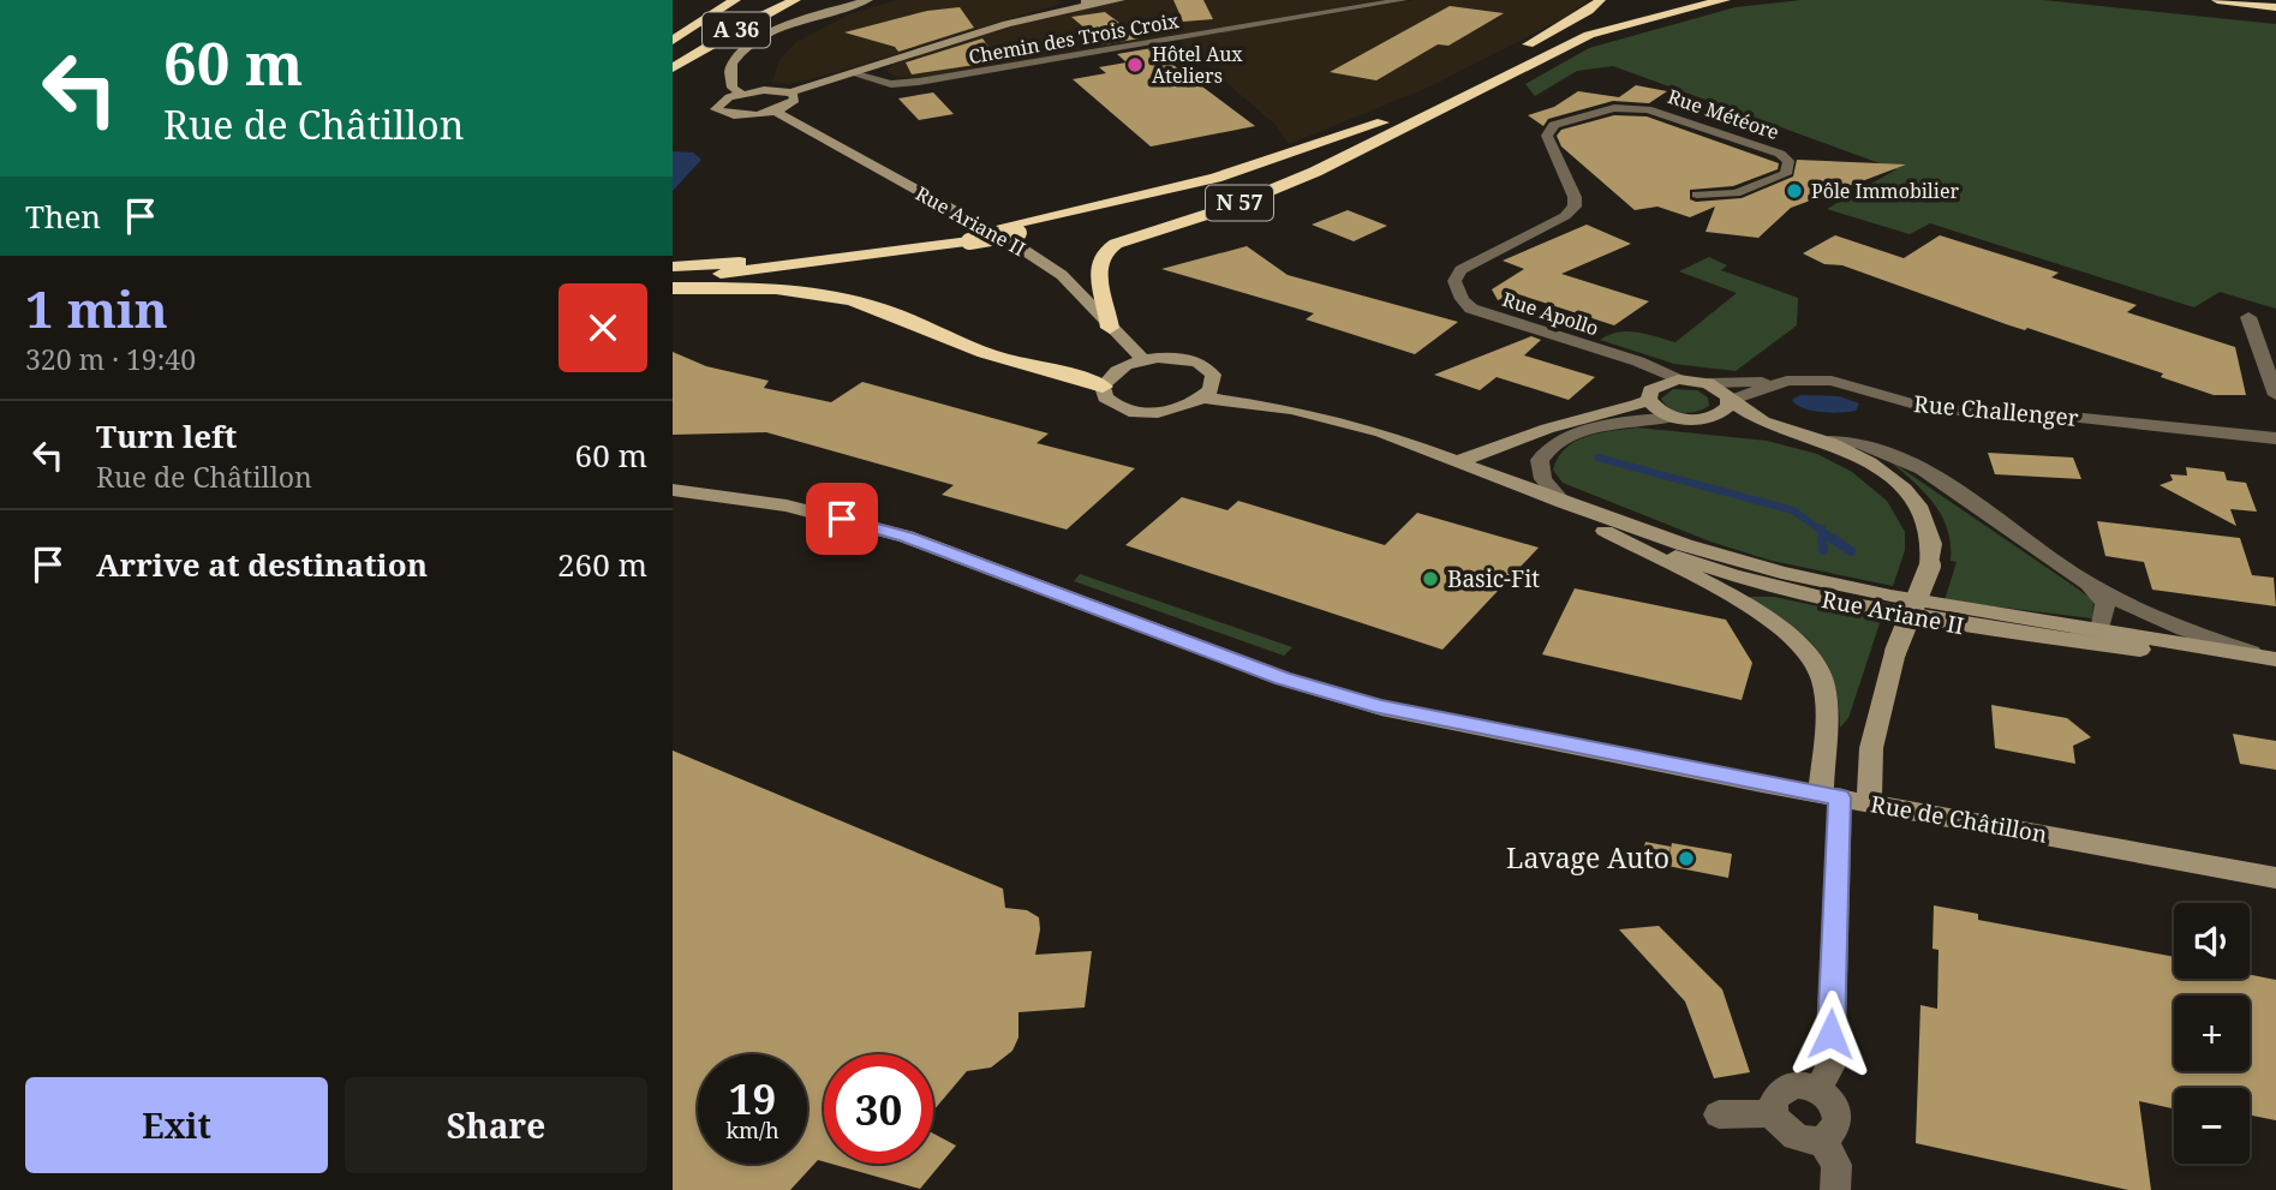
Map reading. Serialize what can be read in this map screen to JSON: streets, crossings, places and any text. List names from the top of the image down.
{
  "streets": {
    "highway": ["A 36", "N 57"],
    "main road": ["Rue Ariane II", "Rue de Châtillon"],
    "street": [
      "Chemin des Trois Croix",
      "Rue Météore",
      "Rue Apollo",
      "Rue Challenger"
    ]
  },
  "crossings": [
    ["Rue Météore", "Rue Apollo"],
    ["N 57", "Rue Ariane II"]
  ],
  "places": [
    "Hôtel Aux Ateliers",
    "Pôle Immobilier",
    "Basic-Fit",
    "Lavage Auto"
  ],
  "page": {
    "turn": ["60 m", "Rue de Châtillon"],
    "then": "Then",
    "heading": ["1 min", "320 m · 19:40"],
    "list": [
      {
        "name": "Turn left",
        "note": "Rue de Châtillon",
        "value": "60 m"
      },
      {
        "name": "Arrive at destination",
        "value": "260 m"
      }
    ],
    "map_buttons": ["+", "−"],
    "speed": "19 km/h",
    "limit": "30",
    "buttons": ["Exit", "Share"]
  }
}
